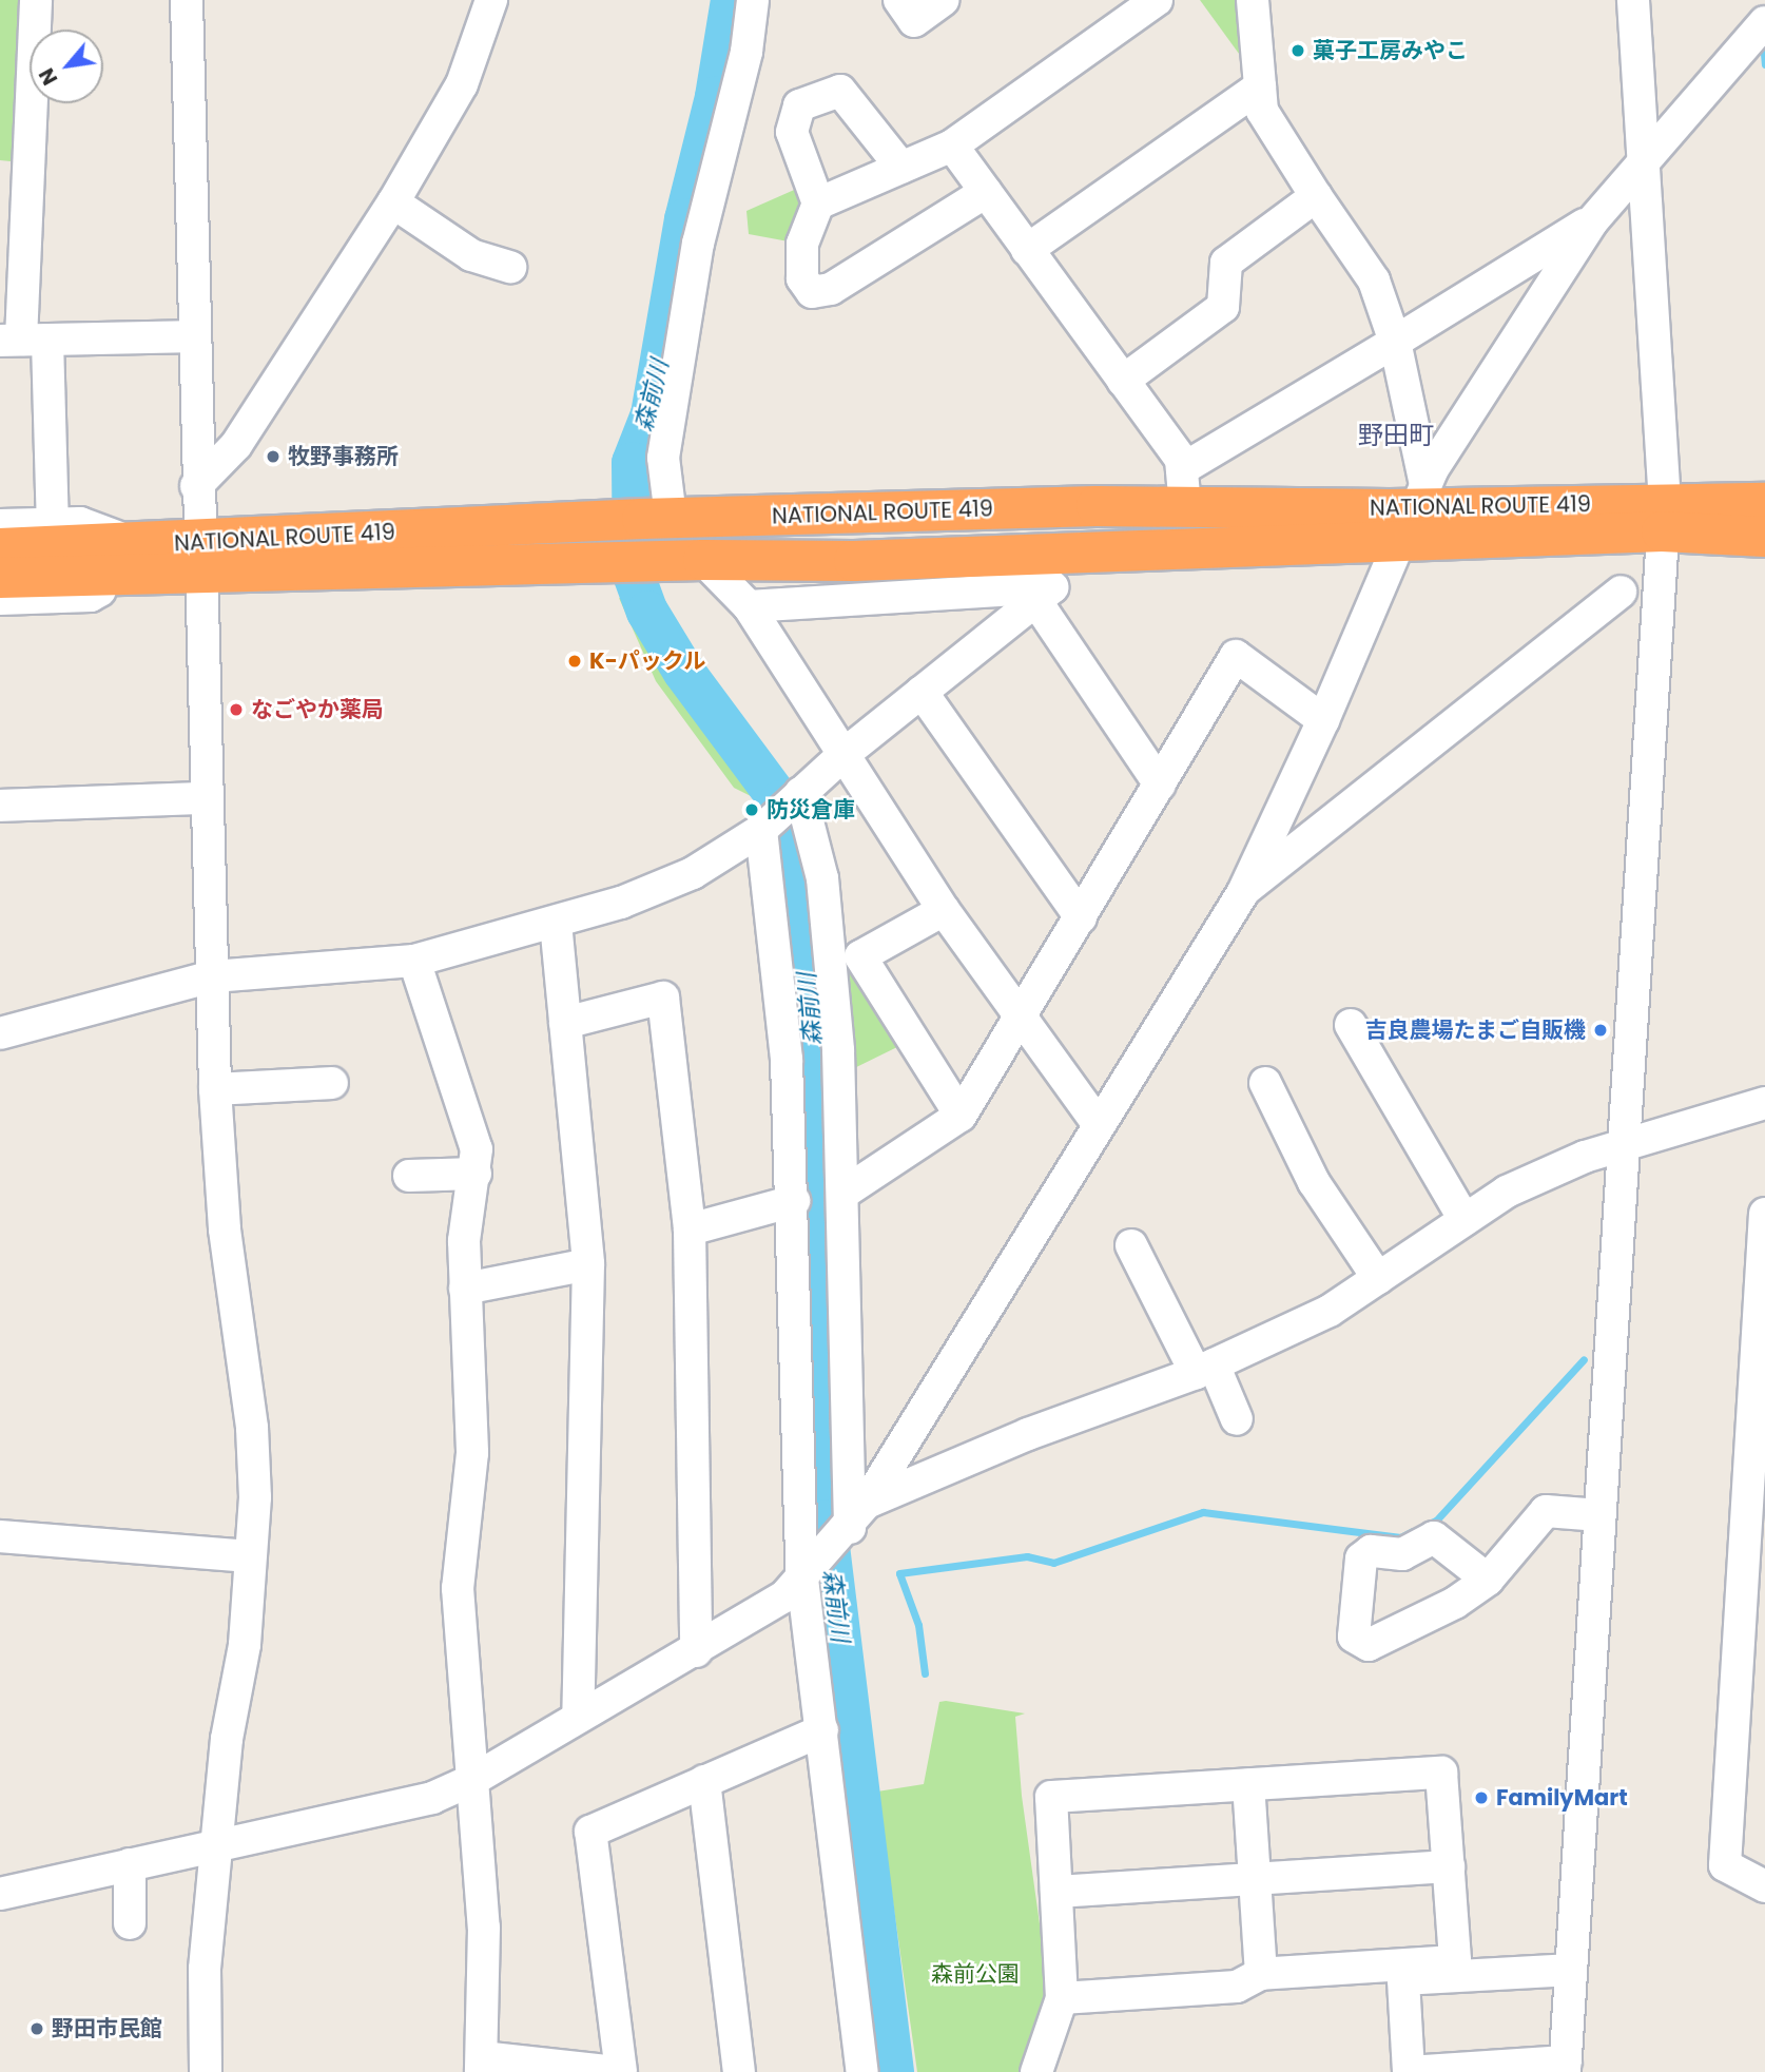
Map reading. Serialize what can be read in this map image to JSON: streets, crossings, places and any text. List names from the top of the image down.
{
  "streets": {
    "highway": ["NATIONAL ROUTE 419"]
  },
  "districts": ["野田町"],
  "water": ["森前川"],
  "parks": ["森前公園"],
  "places": [
    "菓子工房みやこ",
    "牧野事務所",
    "K-パックル",
    "なごやか薬局",
    "防災倉庫",
    "吉良農場たまご自販機",
    "FamilyMart",
    "野田市民館"
  ],
  "north": "bottom left"
}
